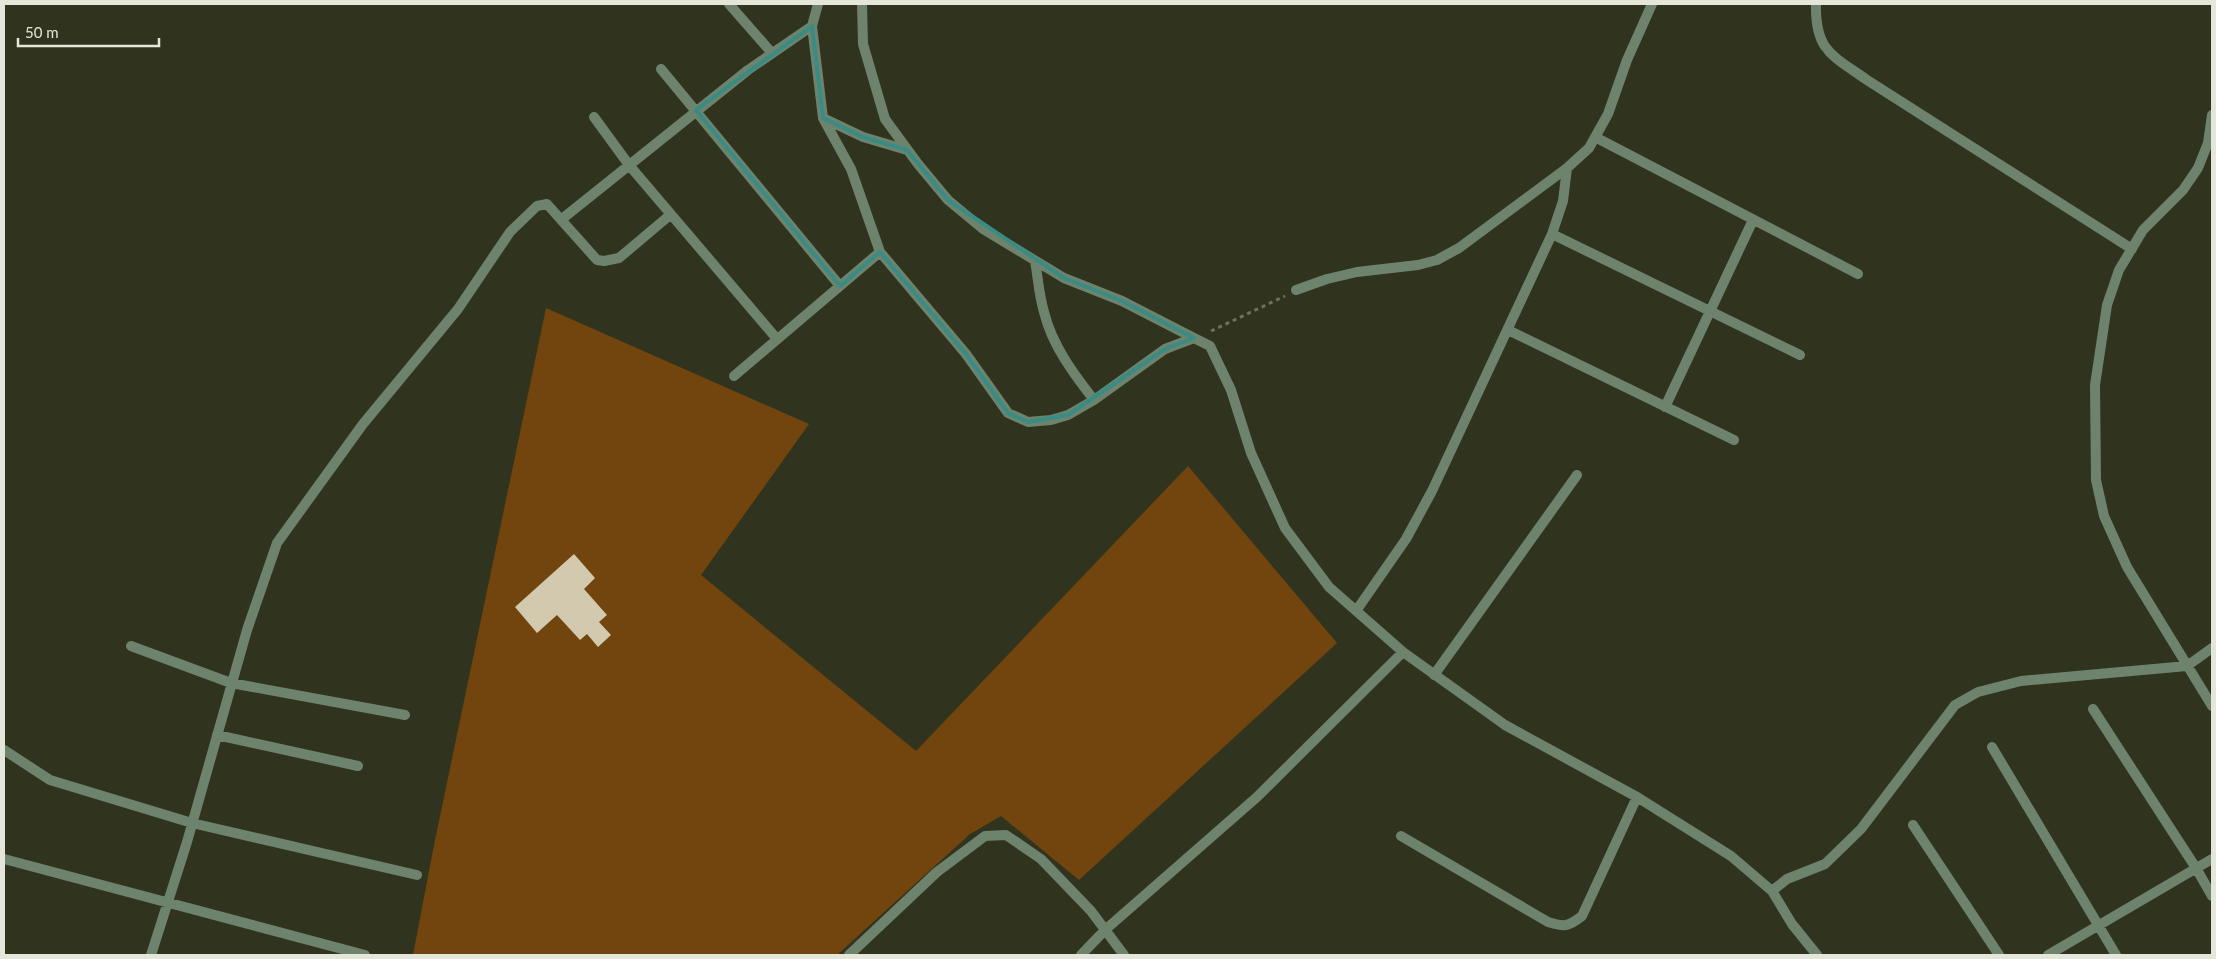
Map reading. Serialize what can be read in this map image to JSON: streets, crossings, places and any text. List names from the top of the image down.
{
  "scale_bar": "50 m"
}
